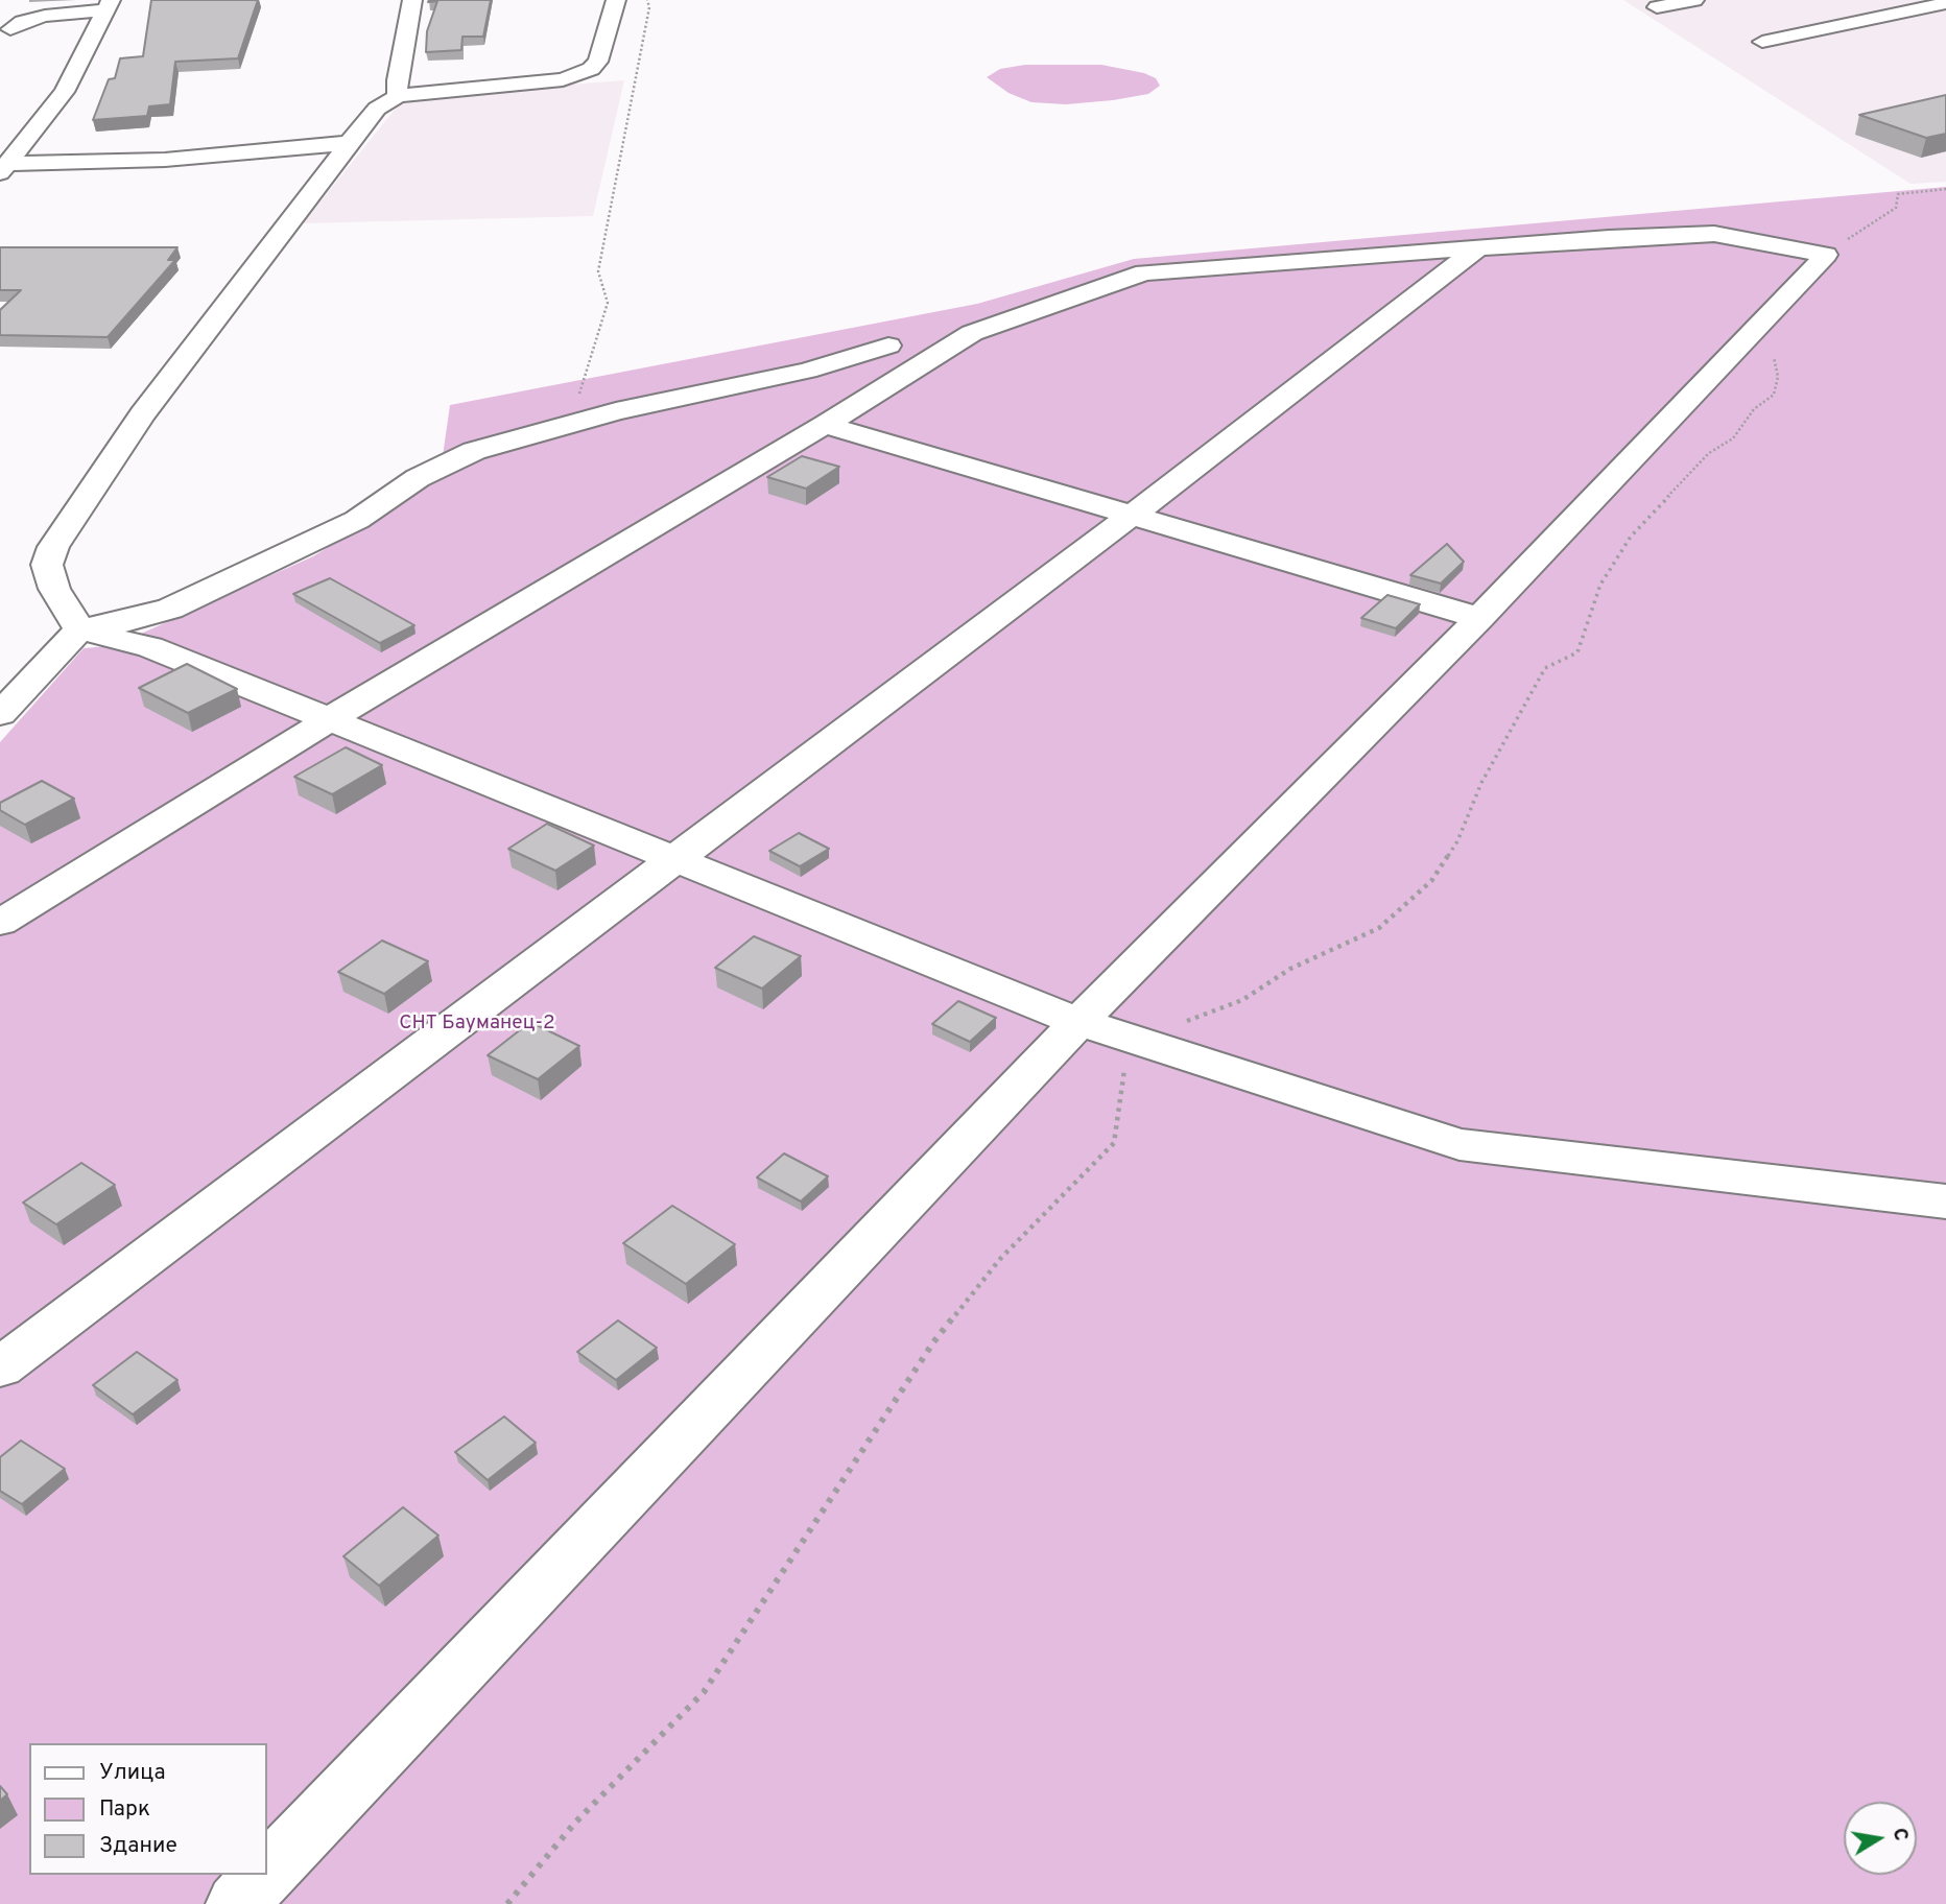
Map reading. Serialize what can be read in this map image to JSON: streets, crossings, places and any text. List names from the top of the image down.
{
  "parks": ["СНТ Бауманец-2"],
  "legend": ["Улица", "Парк", "Здание"],
  "north": "right"
}
